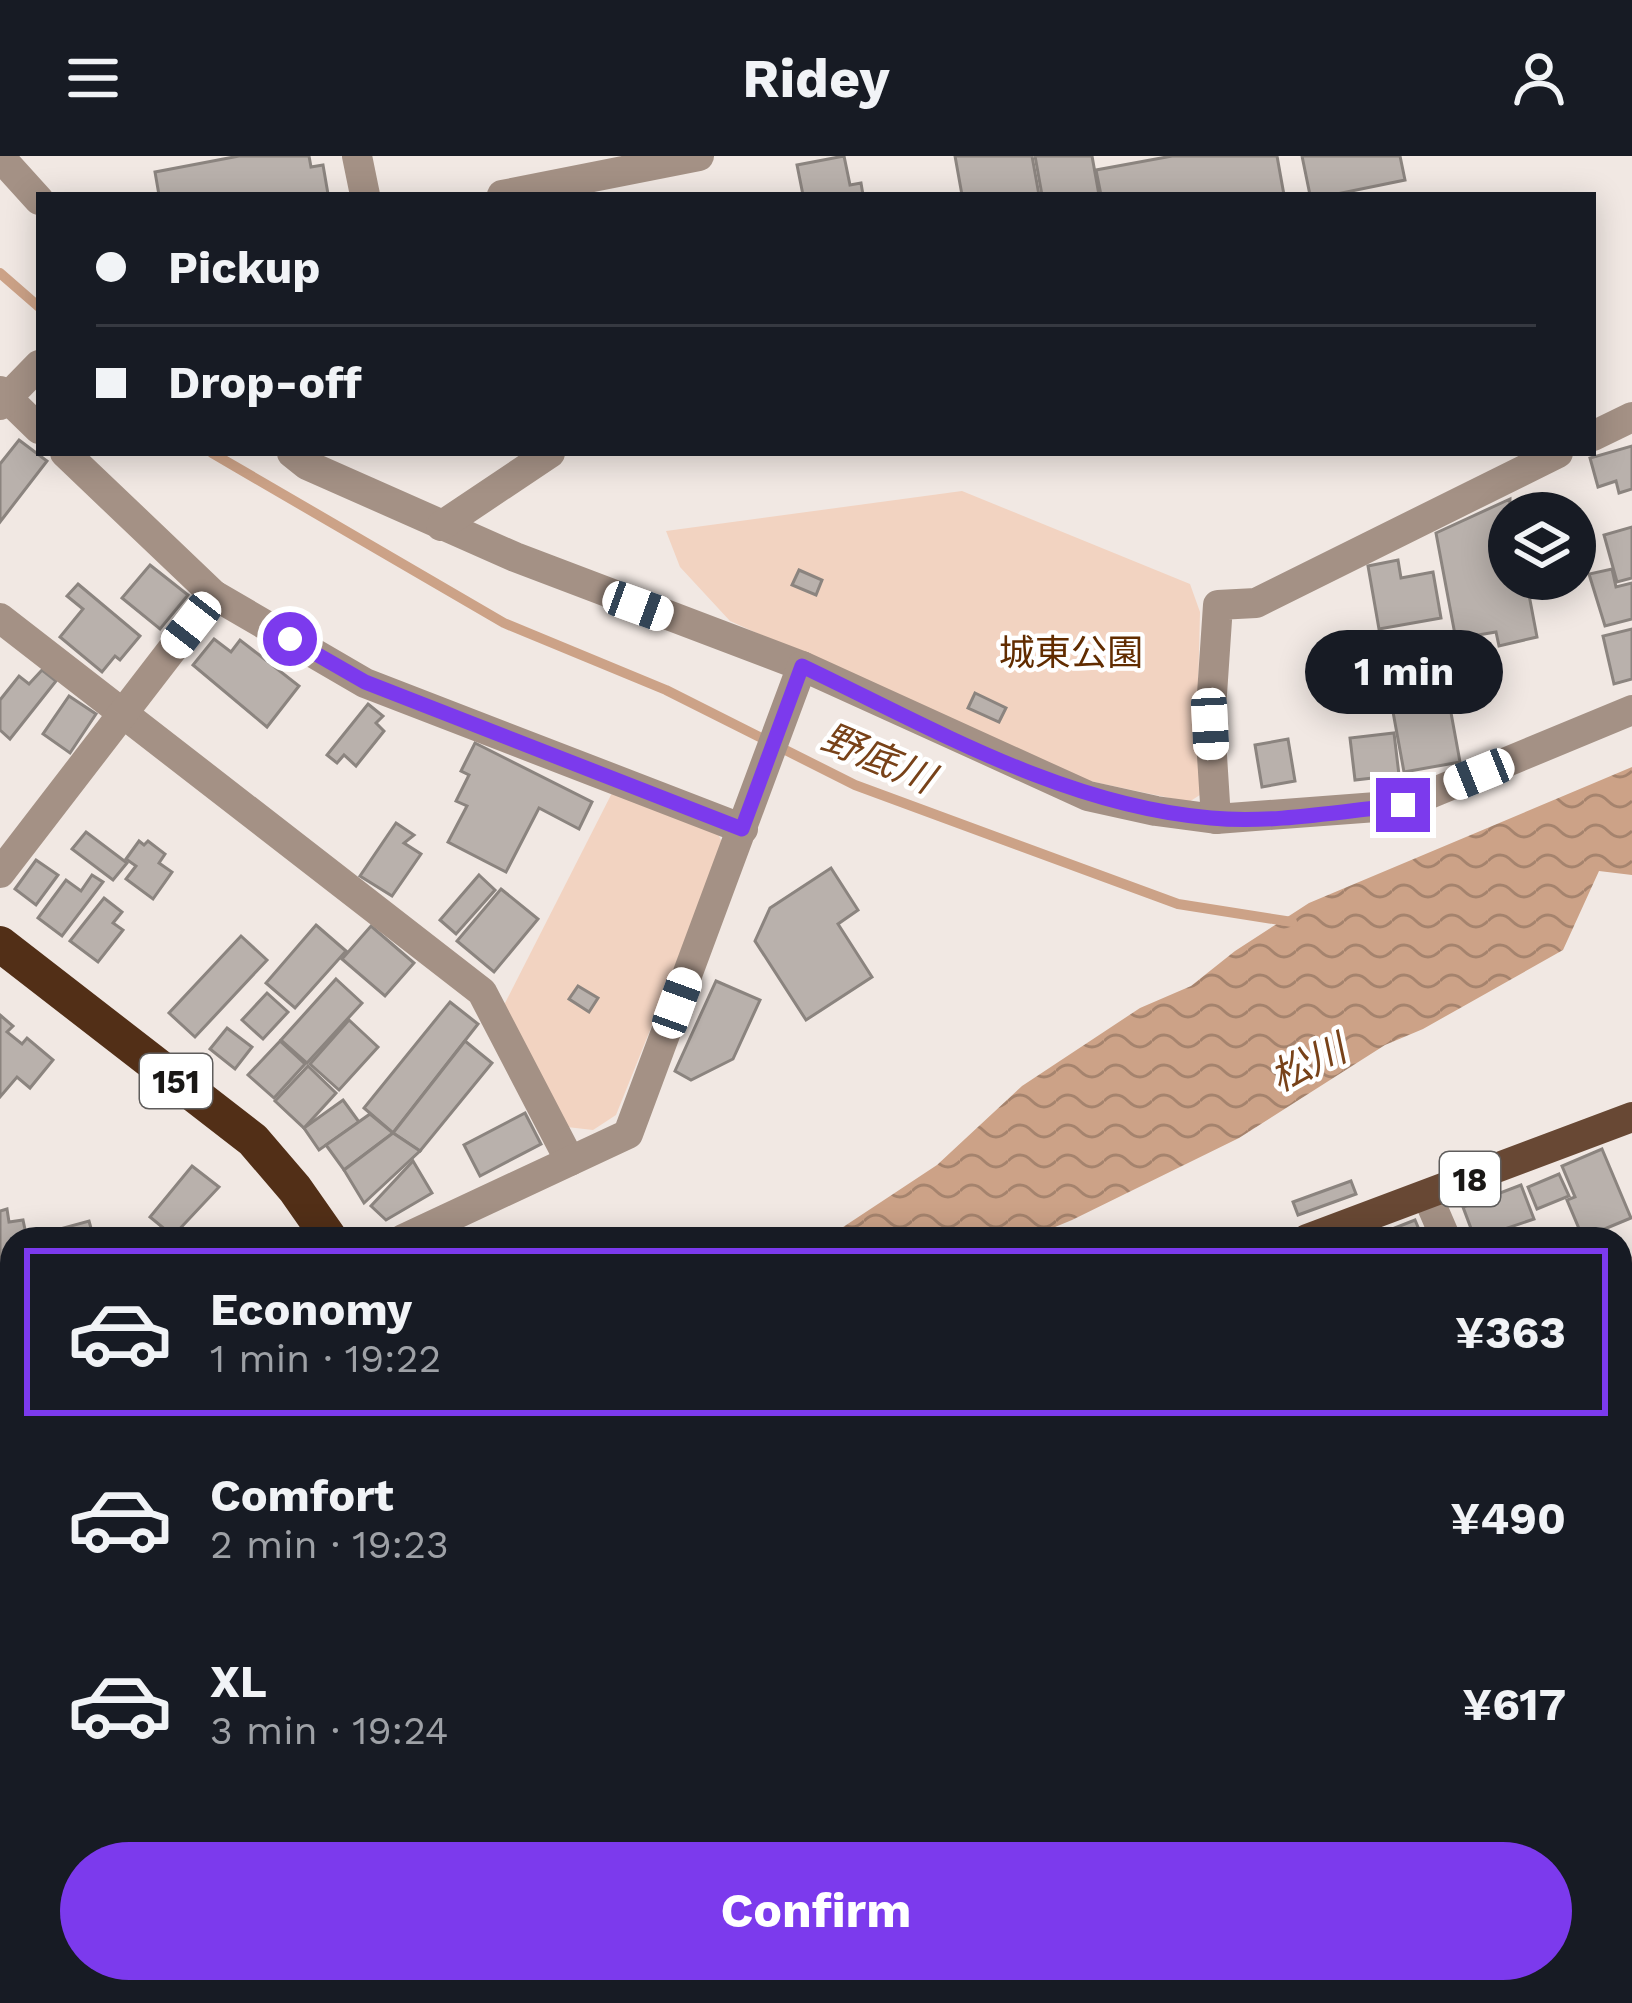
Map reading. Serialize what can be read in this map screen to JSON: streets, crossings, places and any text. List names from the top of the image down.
{
  "streets": {
    "highway": ["151"],
    "main road": ["18"]
  },
  "water": ["野底川", "松川"],
  "parks": ["城東公園"],
  "page": {
    "header": "Ridey",
    "banner": ["Pickup", "Drop-off"],
    "bubble": "1 min",
    "list": [
      {
        "name": "Economy",
        "note": "1 min · 19:22",
        "value": "¥363"
      },
      {
        "name": "Comfort",
        "note": "2 min · 19:23",
        "value": "¥490"
      },
      {
        "name": "XL",
        "note": "3 min · 19:24",
        "value": "¥617"
      }
    ],
    "buttons": "Confirm"
  }
}
